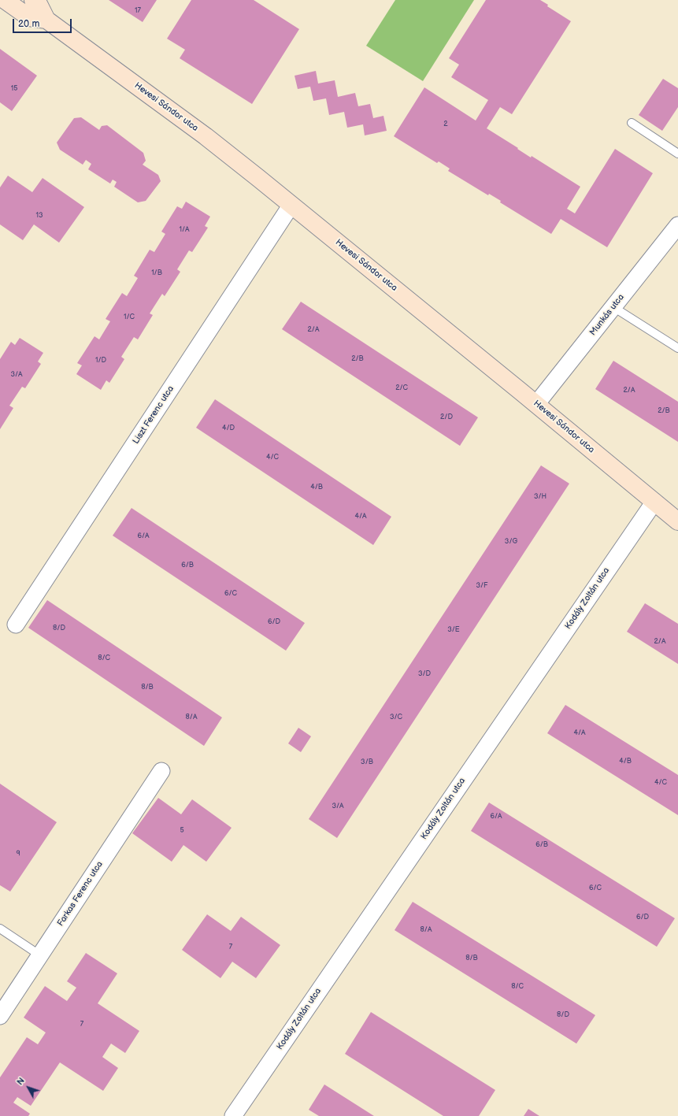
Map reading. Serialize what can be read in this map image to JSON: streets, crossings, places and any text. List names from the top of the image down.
{
  "streets": {
    "main road": ["Hevesi Sándor utca"],
    "street": [
      "Munkás utca",
      "Liszt Ferenc utca",
      "Kodály Zoltán utca",
      "Farkas Ferenc utca"
    ]
  },
  "crossings": [
    ["Hevesi Sándor utca", "Munkás utca"],
    ["Hevesi Sándor utca", "Liszt Ferenc utca"],
    ["Hevesi Sándor utca", "Kodály Zoltán utca"]
  ],
  "house_numbers": [
    "17",
    "15",
    "2",
    "13",
    "1/A",
    "1/B",
    "1/C",
    "2/A",
    "2/B",
    "1/D",
    "3/A",
    "2/C",
    "2/A",
    "2/B",
    "2/D",
    "4/D",
    "4/C",
    "4/B",
    "3/H",
    "4/A",
    "6/A",
    "3/G",
    "6/B",
    "3/F",
    "6/C",
    "6/D",
    "8/D",
    "3/E",
    "2/A",
    "8/C",
    "3/D",
    "8/B",
    "8/A",
    "3/C",
    "4/A",
    "4/B",
    "3/B",
    "4/C",
    "3/A",
    "6/A",
    "5",
    "6/B",
    "9",
    "6/C",
    "6/D",
    "8/A",
    "7",
    "8/B",
    "8/C",
    "8/D",
    "7"
  ],
  "scale_bar": "20 m",
  "north": "top left"
}
